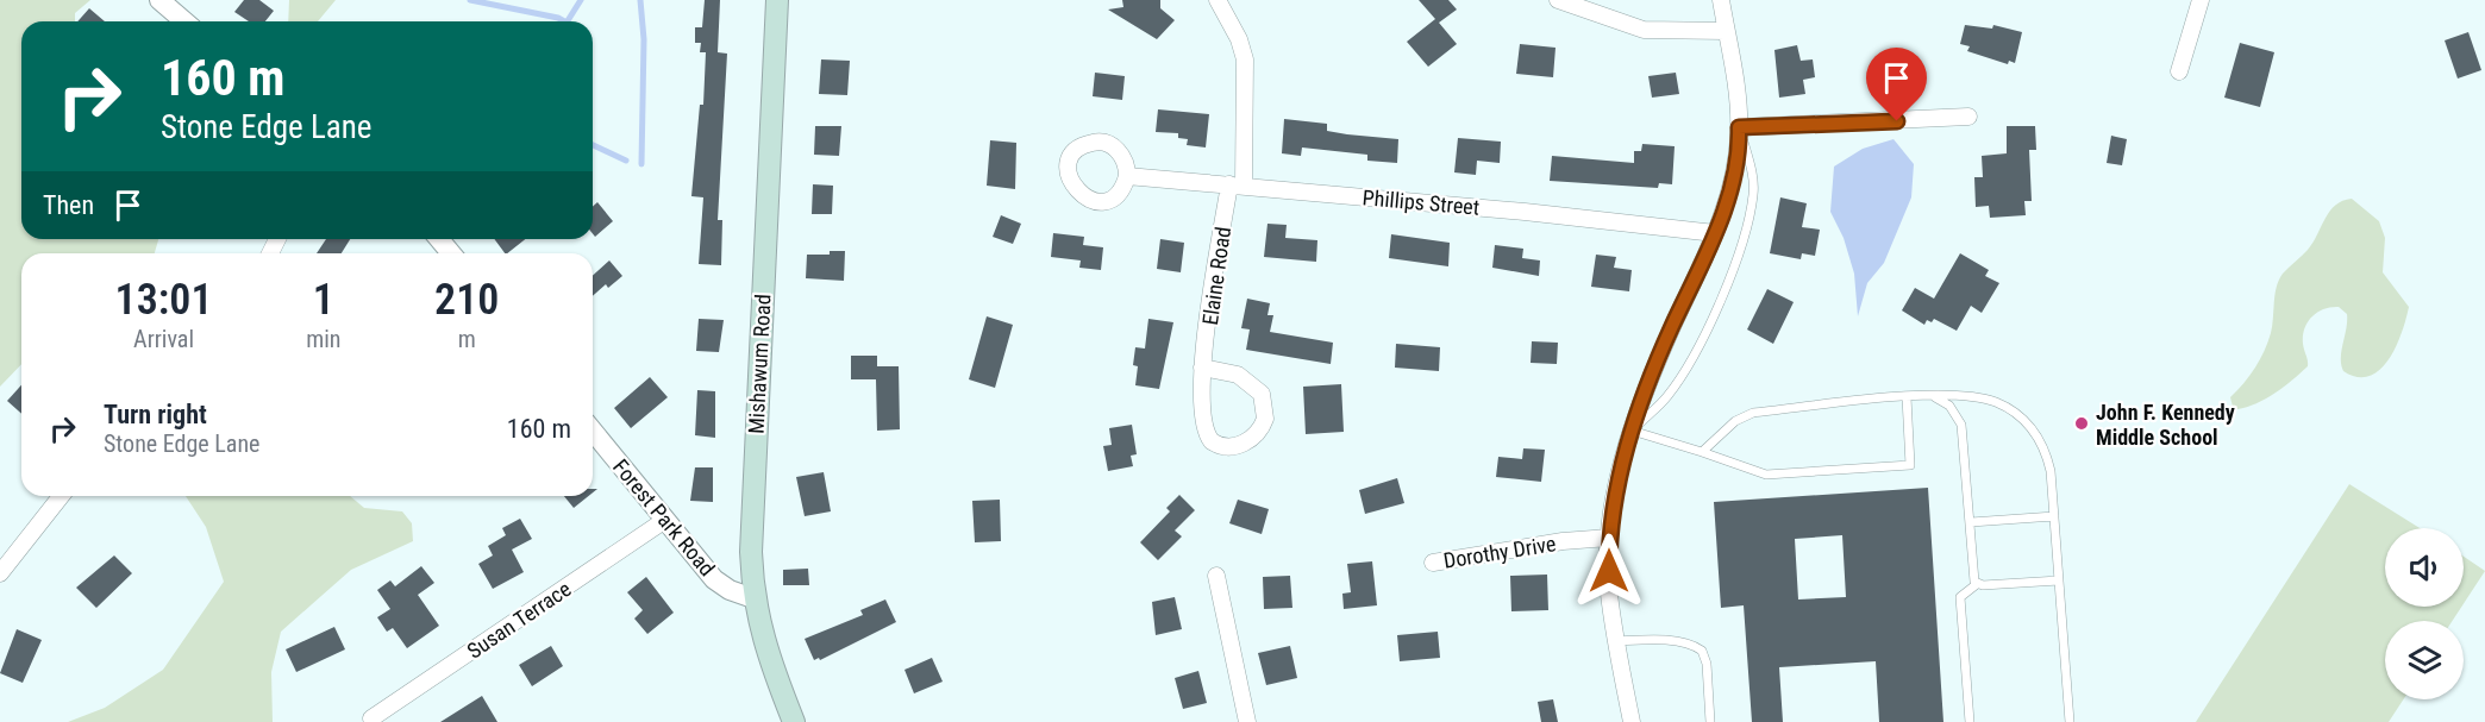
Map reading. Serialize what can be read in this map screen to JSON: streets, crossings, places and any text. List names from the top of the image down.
{
  "streets": {
    "main road": ["Mishawum Road"],
    "street": [
      "Phillips Street",
      "Elaine Road",
      "Forest Park Road",
      "Dorothy Drive",
      "Susan Terrace"
    ]
  },
  "crossings": [
    ["Phillips Street", "Elaine Road"],
    ["Mishawum Road", "Forest Park Road"],
    ["Forest Park Road", "Susan Terrace"]
  ],
  "places": ["John F. Kennedy Middle School"],
  "page": {
    "turn": ["160 m", "Stone Edge Lane"],
    "then": "Then",
    "eta": [
      "13:01",
      "Arrival",
      "1",
      "min",
      "210",
      "m"
    ],
    "list": [
      {
        "name": "Turn right",
        "note": "Stone Edge Lane",
        "value": "160 m"
      }
    ]
  }
}
